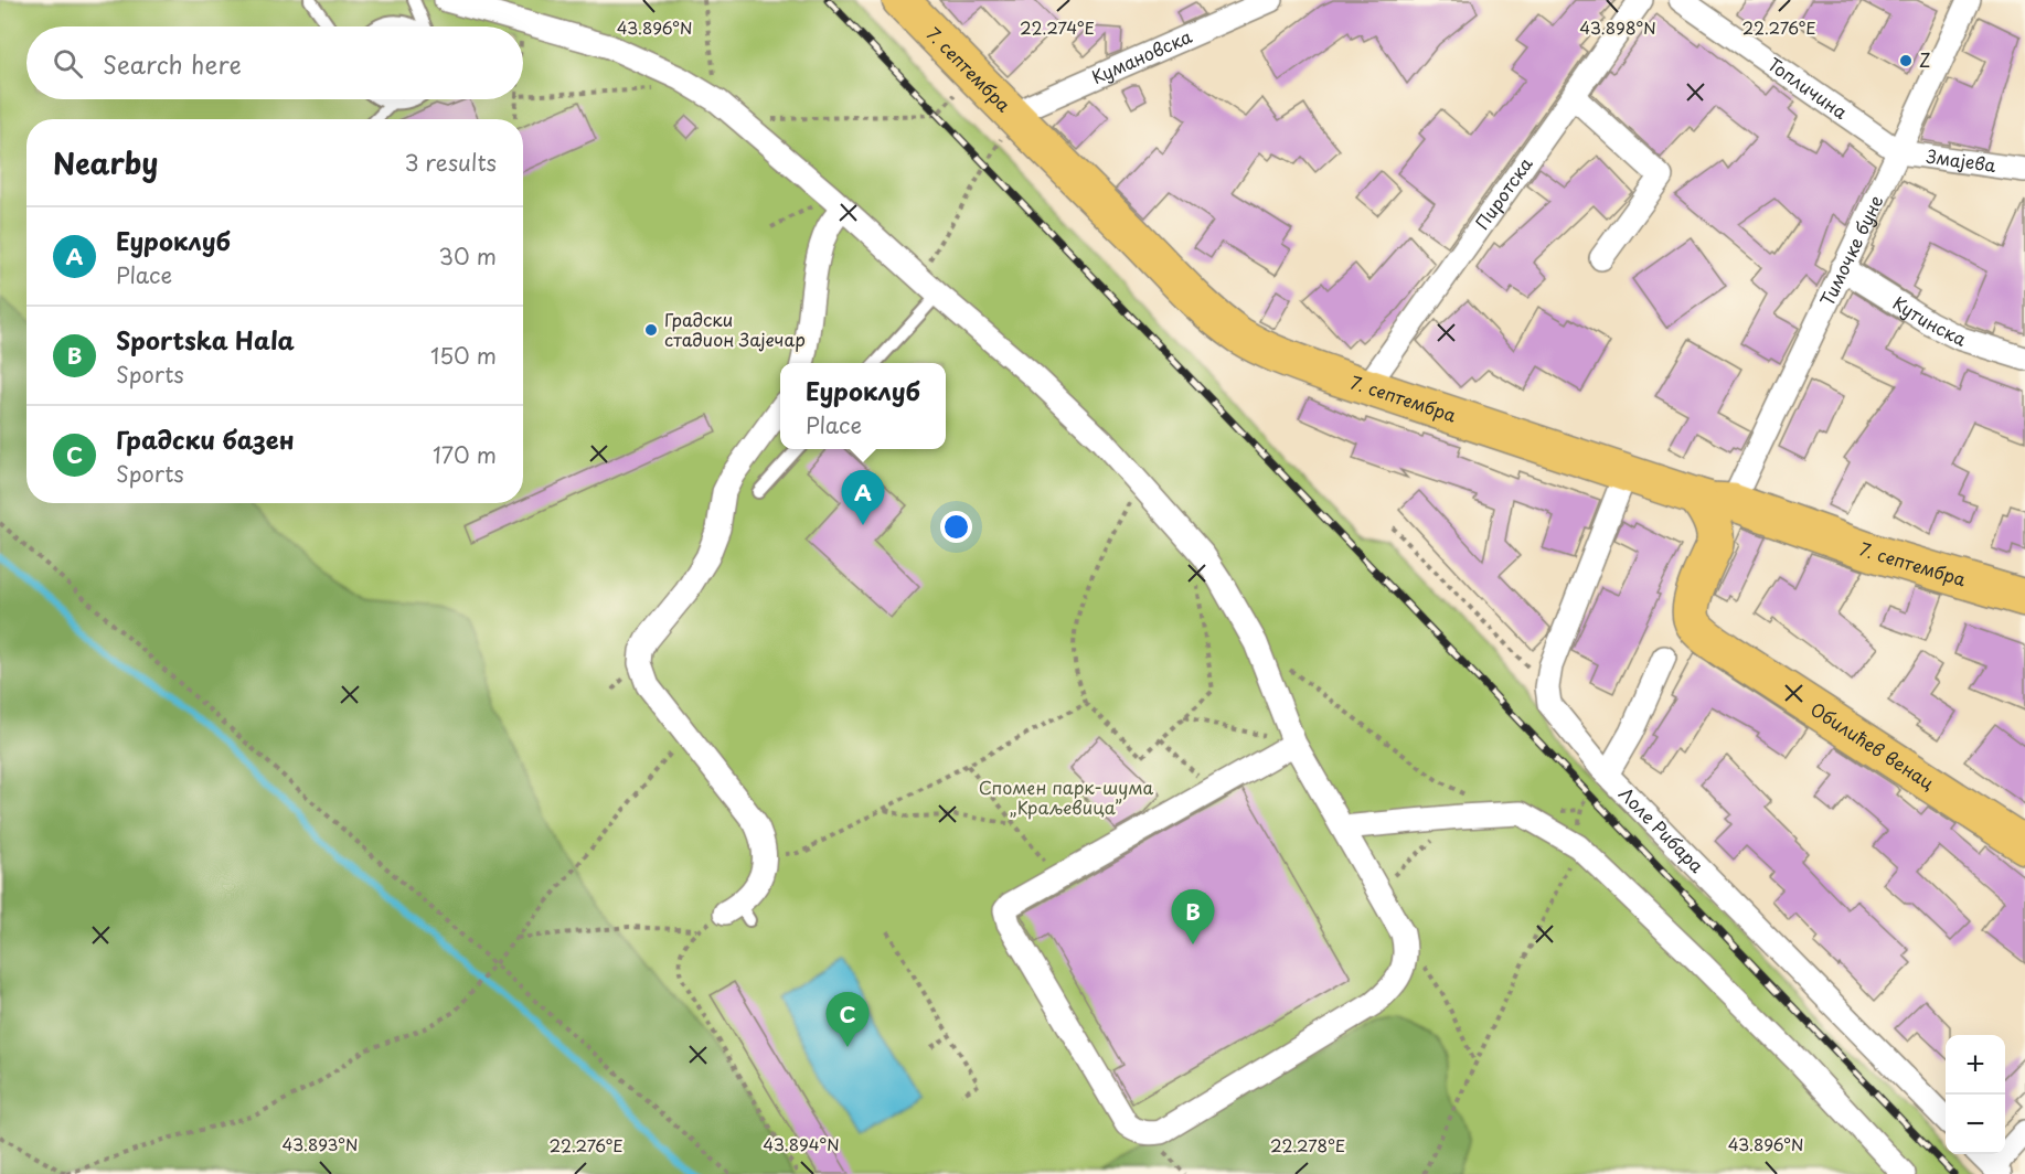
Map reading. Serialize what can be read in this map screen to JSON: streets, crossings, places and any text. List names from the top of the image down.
{
  "streets": {
    "main road": ["7. септембра", "Обилићев венац"],
    "street": [
      "Кумановска",
      "Топличина",
      "Змајева",
      "Пиротска",
      "Тимочке буне",
      "Кутинска",
      "Лоле Рибара"
    ]
  },
  "crossings": [
    ["Кумановска", "7. септембра"],
    ["7. септембра", "Пиротска"],
    ["7. септембра", "Тимочке буне"],
    ["7. септембра", "Обилићев венац"],
    ["Топличина", "Змајева"],
    ["Топличина", "Тимочке буне"],
    ["Змајева", "Тимочке буне"],
    ["Тимочке буне", "Кутинска"]
  ],
  "parks": ["Спомен парк-шума „Краљевица”"],
  "places": ["Z", "Градски стадион Зајечар"],
  "page": {
    "search": "Search here",
    "heading": ["Nearby", "3 results"],
    "list": [
      {
        "mark": "A",
        "name": "Еуроклуб",
        "note": "Place",
        "value": "30 m"
      },
      {
        "mark": "B",
        "name": "Sportska Hala",
        "note": "Sports",
        "value": "150 m"
      },
      {
        "mark": "C",
        "name": "Градски базен",
        "note": "Sports",
        "value": "170 m"
      }
    ],
    "popup": ["Еуроклуб", "Place"],
    "pins": ["A", "B", "C"],
    "map_buttons": ["+", "−"]
  },
  "coordinates": [
    "22.274°E",
    "22.276°E",
    "43.896°N",
    "43.898°N",
    "43.893°N",
    "43.894°N",
    "22.278°E"
  ]
}
